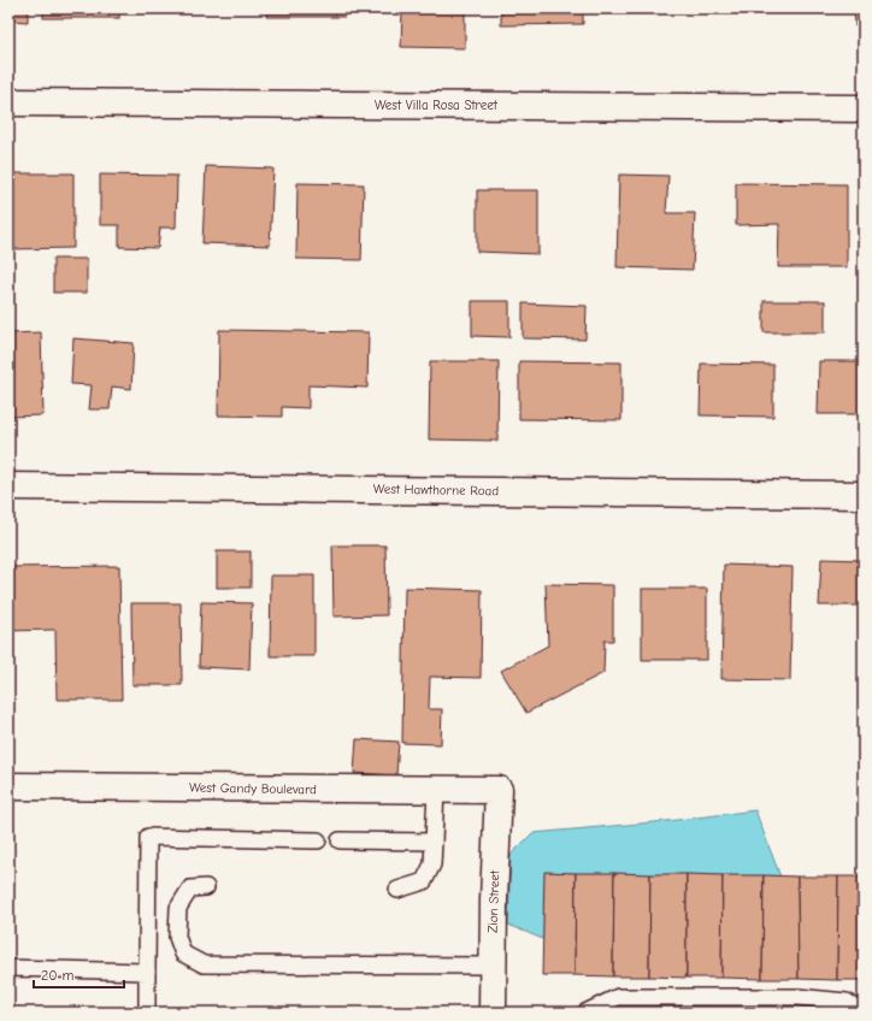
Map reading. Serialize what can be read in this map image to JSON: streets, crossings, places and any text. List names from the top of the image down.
{
  "streets": {
    "street": [
      "West Villa Rosa Street",
      "West Hawthorne Road",
      "West Gandy Boulevard",
      "Zion Street"
    ]
  },
  "crossings": [
    ["West Gandy Boulevard", "Zion Street"]
  ],
  "scale_bar": "20 m"
}
